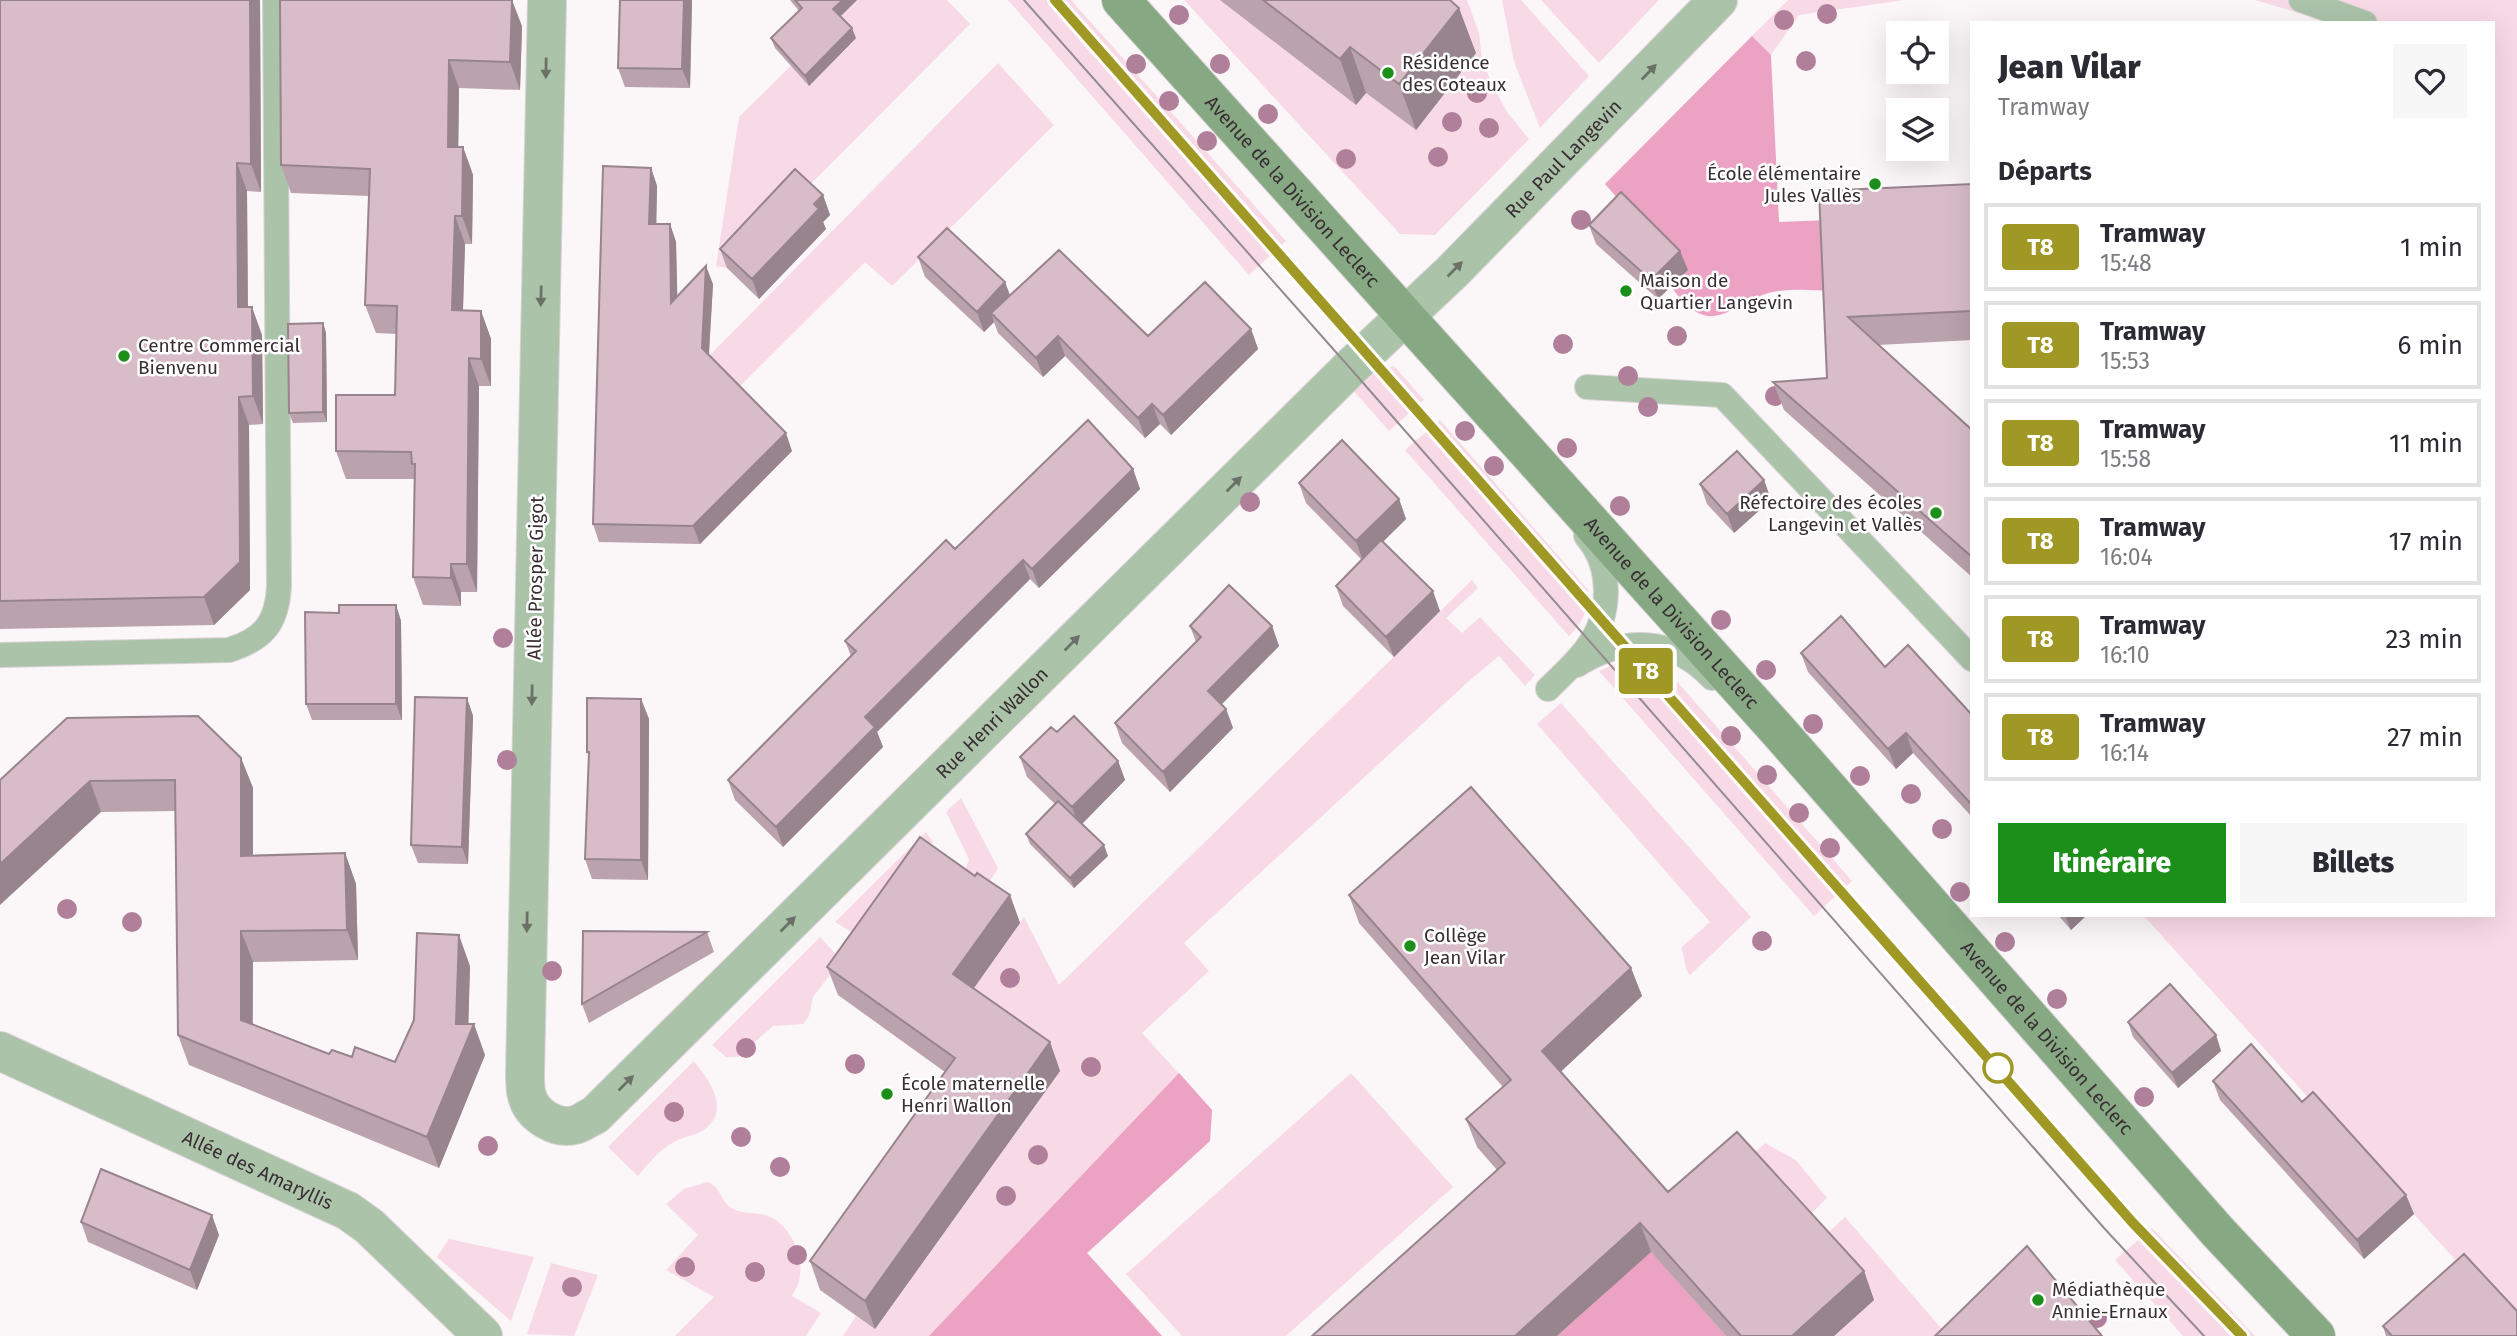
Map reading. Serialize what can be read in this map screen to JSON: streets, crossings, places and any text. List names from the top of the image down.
{
  "streets": {
    "street": [
      "Rue Paul Langevin",
      "Avenue de la Division Leclerc",
      "Allée Prosper Gigot",
      "Rue Henri Wallon",
      "Allée des Amaryllis"
    ]
  },
  "crossings": [
    ["Rue Paul Langevin", "Avenue de la Division Leclerc"],
    ["Rue Paul Langevin", "Rue Henri Wallon"],
    ["Avenue de la Division Leclerc", "Rue Henri Wallon"],
    ["Allée Prosper Gigot", "Rue Henri Wallon"]
  ],
  "one_way": ["Rue Paul Langevin", "Allée Prosper Gigot", "Rue Henri Wallon"],
  "places": [
    "Résidence des Coteaux",
    "École élémentaire Jules Vallès",
    "Maison de Quartier Langevin",
    "Centre Commercial Bienvenu",
    "Réfectoire des écoles Langevin et Vallès",
    "Collège Jean Vilar",
    "École maternelle Henri Wallon",
    "Médiathèque Annie-Ernaux"
  ],
  "lines": ["tram line T8"],
  "page": {
    "on_map": "T8",
    "heading": [
      ["Jean Vilar", "Tramway"],
      "Départs"
    ],
    "list": [
      {
        "mark": "T8",
        "name": "Tramway",
        "note": "15:48",
        "value": "1 min"
      },
      {
        "mark": "T8",
        "name": "Tramway",
        "note": "15:53",
        "value": "6 min"
      },
      {
        "mark": "T8",
        "name": "Tramway",
        "note": "15:58",
        "value": "11 min"
      },
      {
        "mark": "T8",
        "name": "Tramway",
        "note": "16:04",
        "value": "17 min"
      },
      {
        "mark": "T8",
        "name": "Tramway",
        "note": "16:10",
        "value": "23 min"
      },
      {
        "mark": "T8",
        "name": "Tramway",
        "note": "16:14",
        "value": "27 min"
      }
    ],
    "buttons": ["Itinéraire", "Billets"]
  }
}
